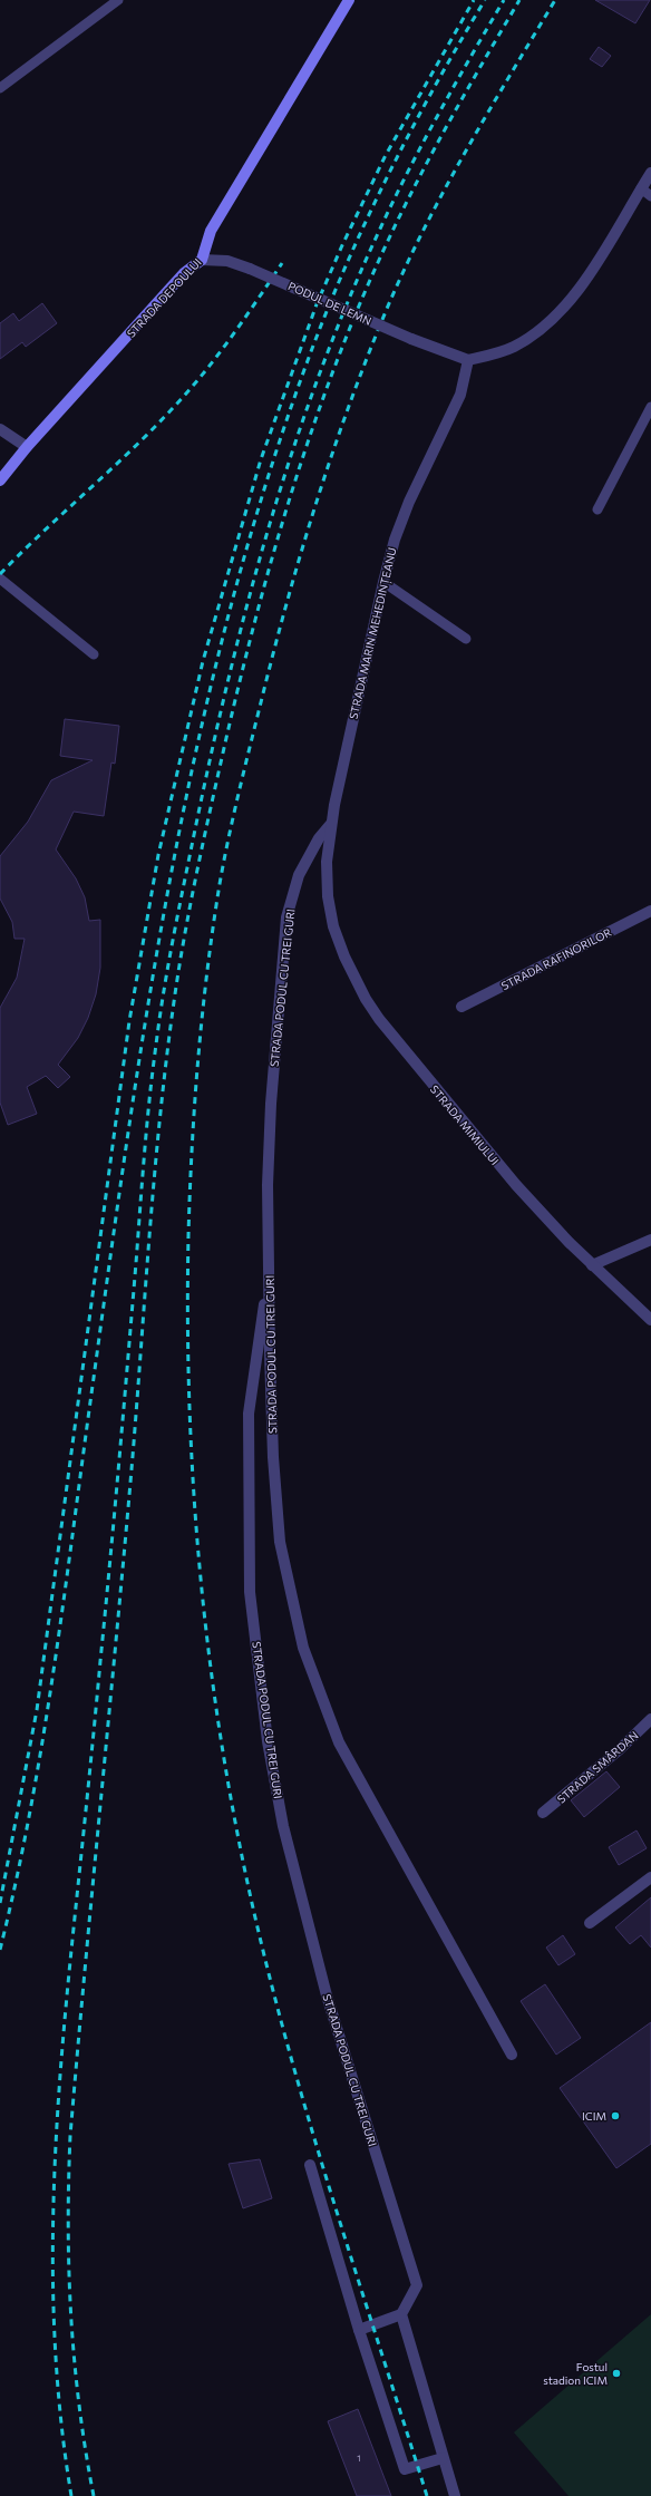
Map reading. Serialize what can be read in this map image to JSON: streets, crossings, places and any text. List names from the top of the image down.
{
  "streets": {
    "main road": ["STRADA DEPOULUI"],
    "street": [
      "PODUL DE LEMN",
      "STRADA MARIN MEHEDINȚEANU",
      "STRADA RAFINORILOR",
      "STRADA PODUL CU TREI GURI",
      "STRADA MIMIULUI",
      "STRADA SMÂRDAN"
    ]
  },
  "crossings": [
    ["STRADA DEPOULUI", "PODUL DE LEMN"],
    ["PODUL DE LEMN", "STRADA MARIN MEHEDINȚEANU"],
    ["STRADA MARIN MEHEDINȚEANU", "STRADA PODUL CU TREI GURI"],
    ["STRADA MARIN MEHEDINȚEANU", "STRADA MIMIULUI"]
  ],
  "places": ["ICIM", "Fostul stadion ICIM"],
  "house_numbers": ["1"]
}
